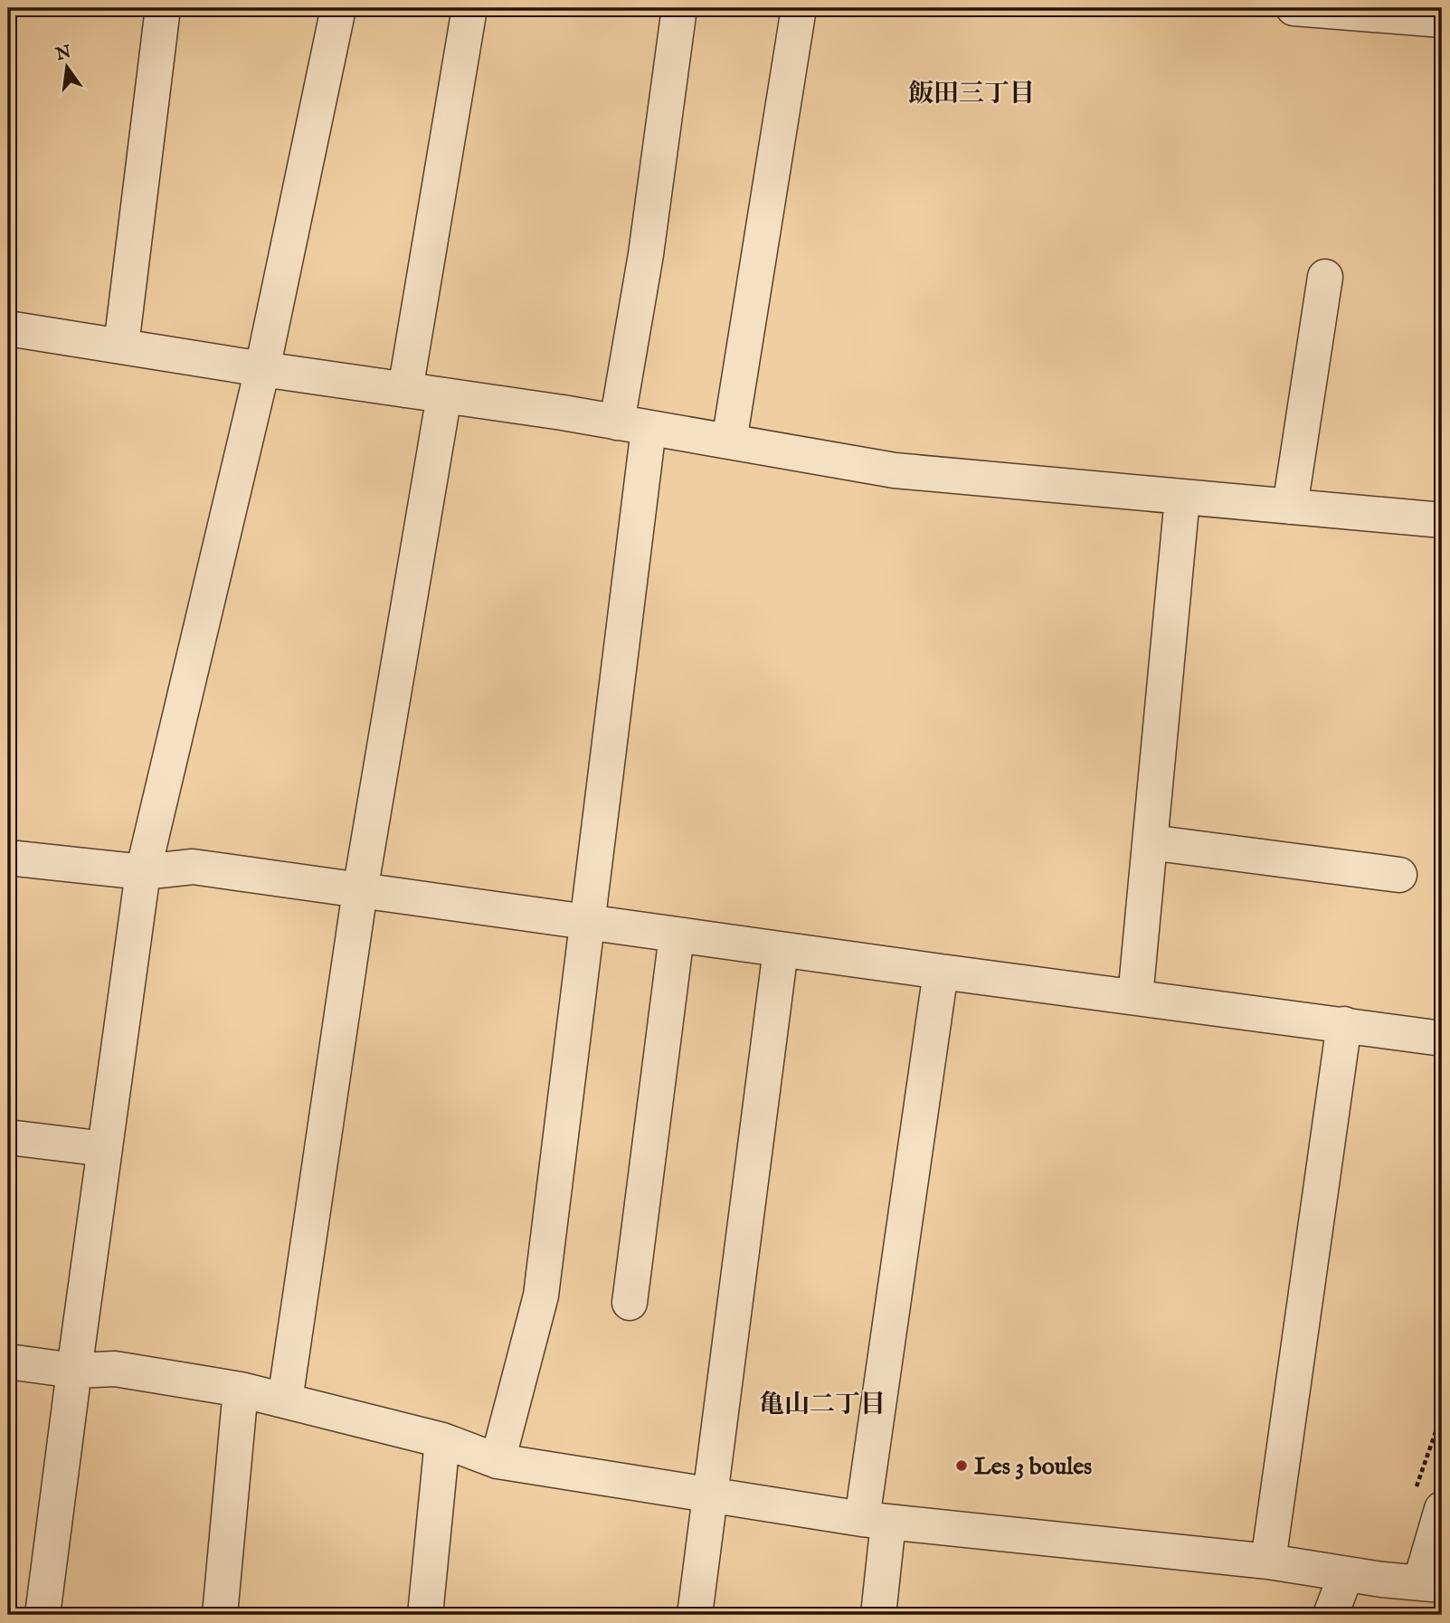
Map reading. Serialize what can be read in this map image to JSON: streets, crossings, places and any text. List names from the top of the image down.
{
  "districts": ["飯田三丁目", "亀山二丁目"],
  "places": ["Les 3 boules"],
  "north": "top"
}
